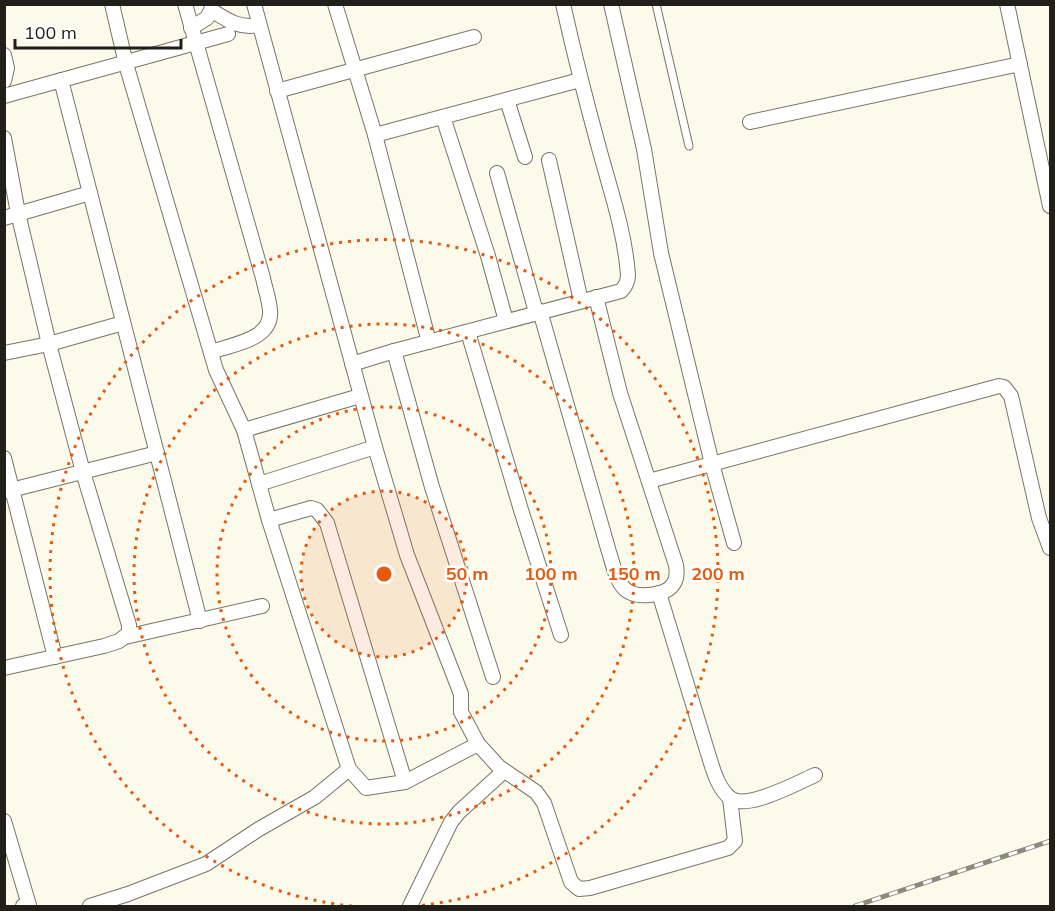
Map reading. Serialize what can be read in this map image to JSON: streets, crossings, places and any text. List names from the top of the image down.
{
  "scale_bar": "100 m",
  "rings": [
    "50 m",
    "100 m",
    "150 m",
    "200 m"
  ]
}
